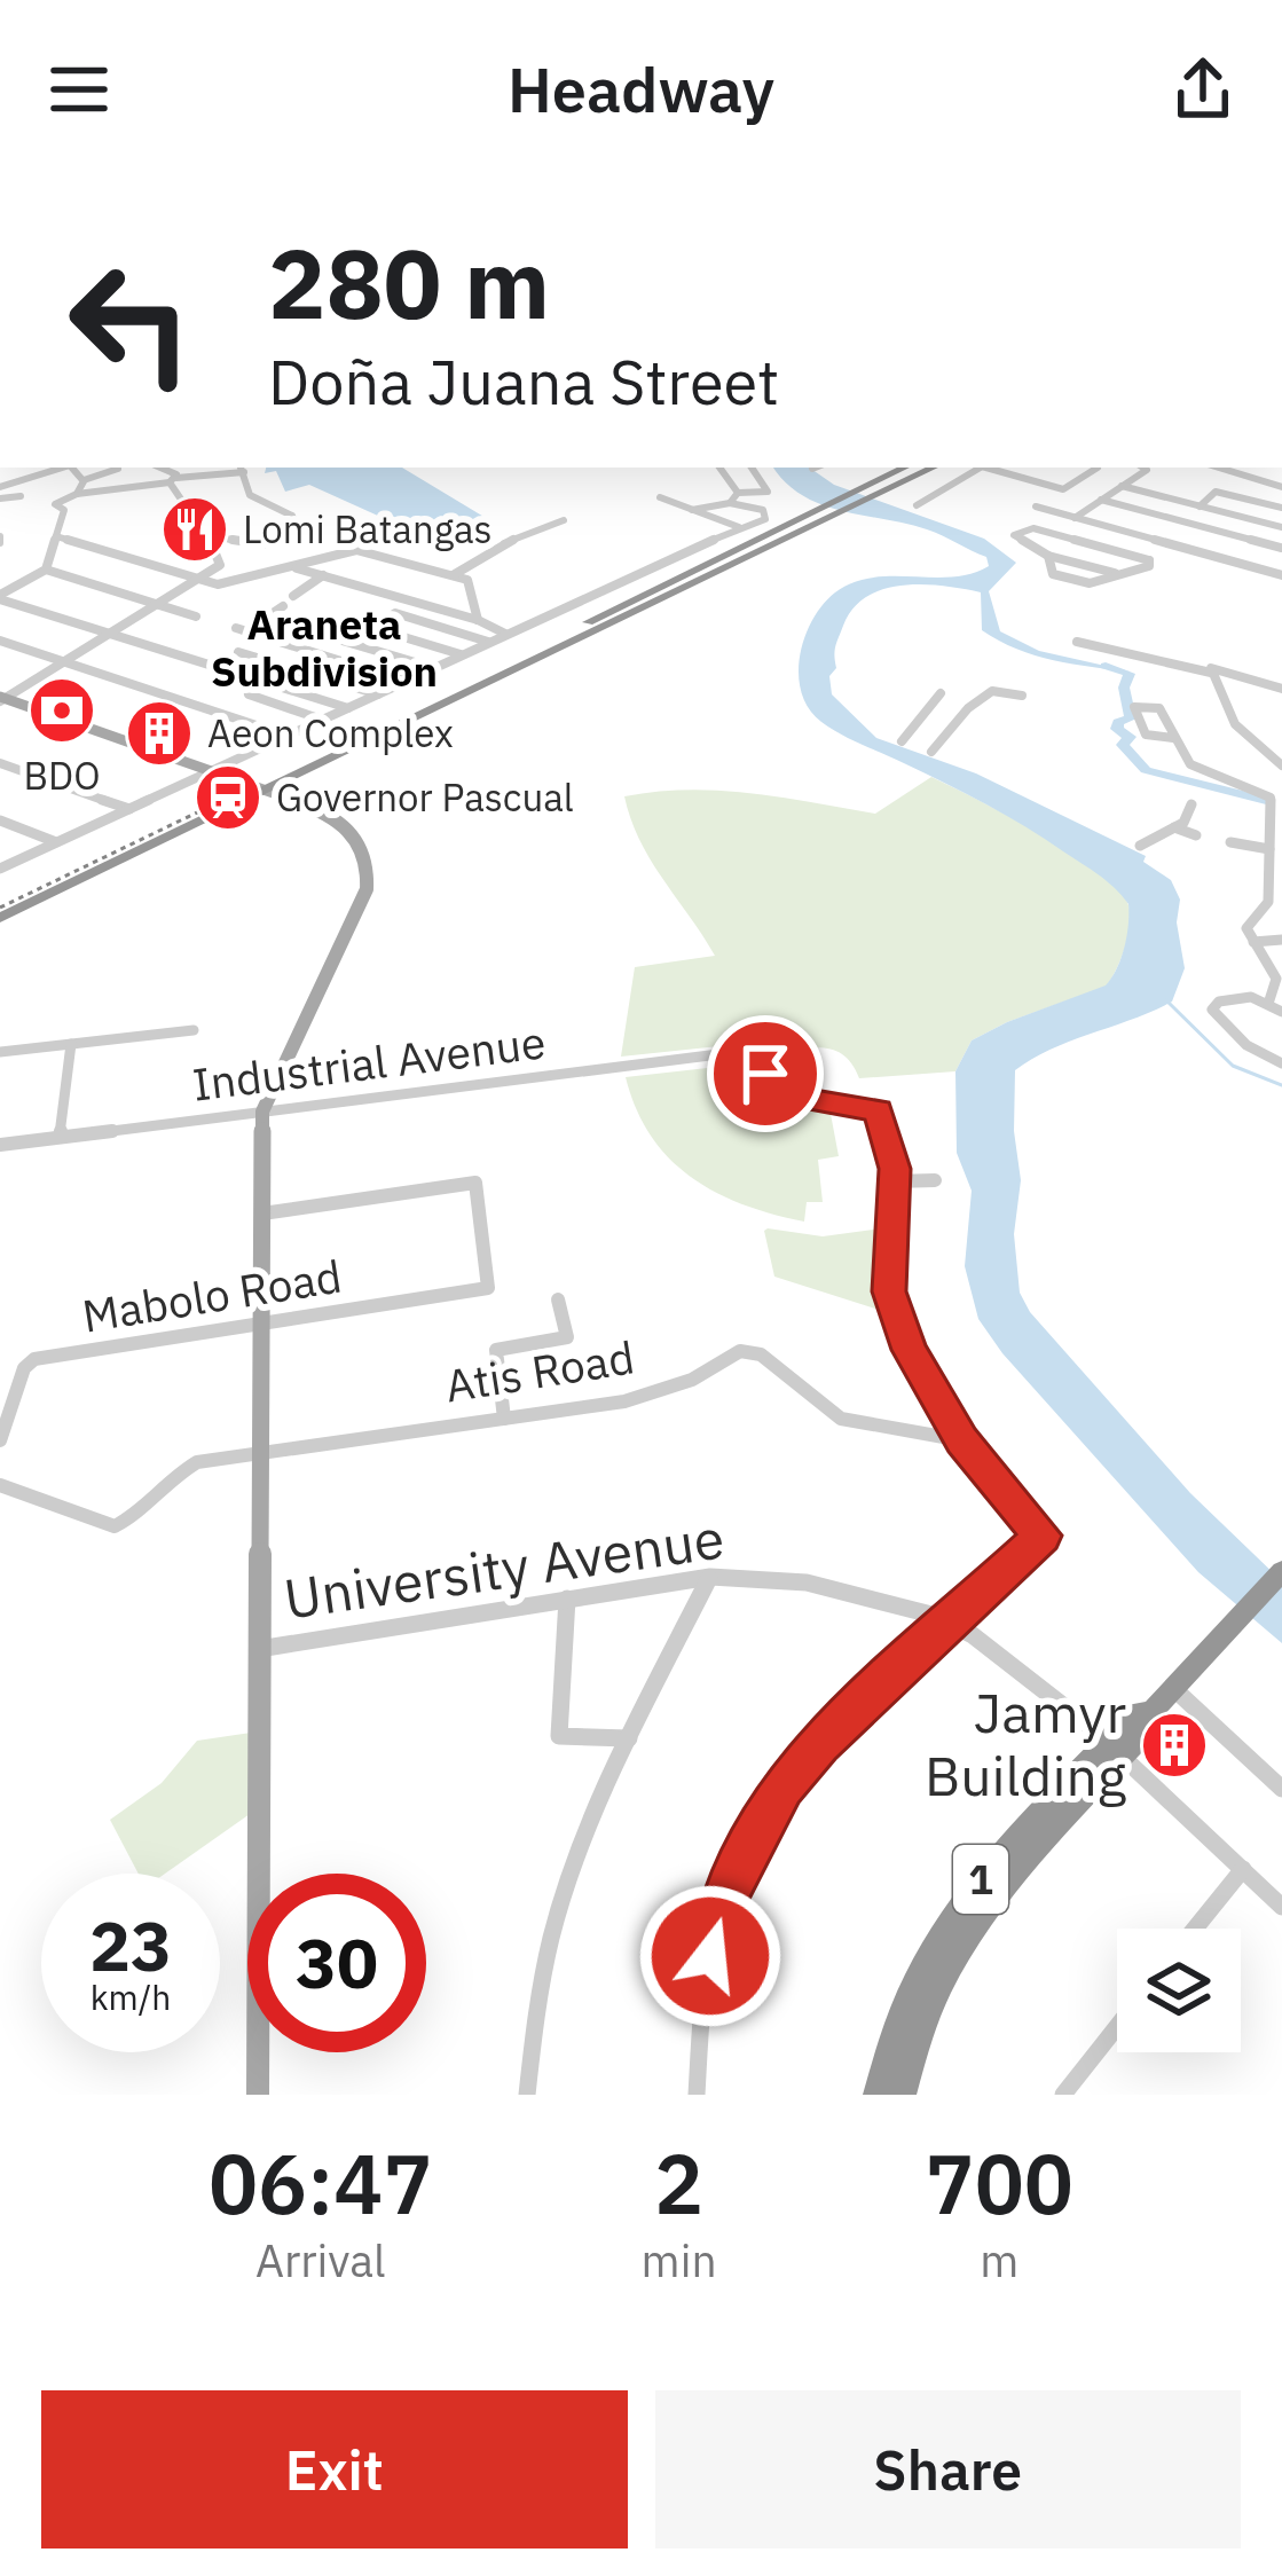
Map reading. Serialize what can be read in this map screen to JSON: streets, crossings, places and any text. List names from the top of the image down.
{
  "streets": {
    "highway": ["1"],
    "street": [
      "Industrial Avenue",
      "Mabolo Road",
      "Atis Road",
      "University Avenue"
    ]
  },
  "crossings": [
    ["University Avenue", "1"]
  ],
  "districts": ["Araneta Subdivision"],
  "places": {
    "restaurant": ["Lomi Batangas"],
    "bank": ["BDO"],
    "building": ["Aeon Complex", "Jamyr Building"],
    "station": ["Governor Pascual"]
  },
  "page": {
    "header": "Headway",
    "turn": ["280 m", "Doña Juana Street"],
    "speed": "23 km/h",
    "limit": "30",
    "eta": [
      "06:47",
      "Arrival",
      "2",
      "min",
      "700",
      "m"
    ],
    "buttons": ["Exit", "Share"]
  }
}
